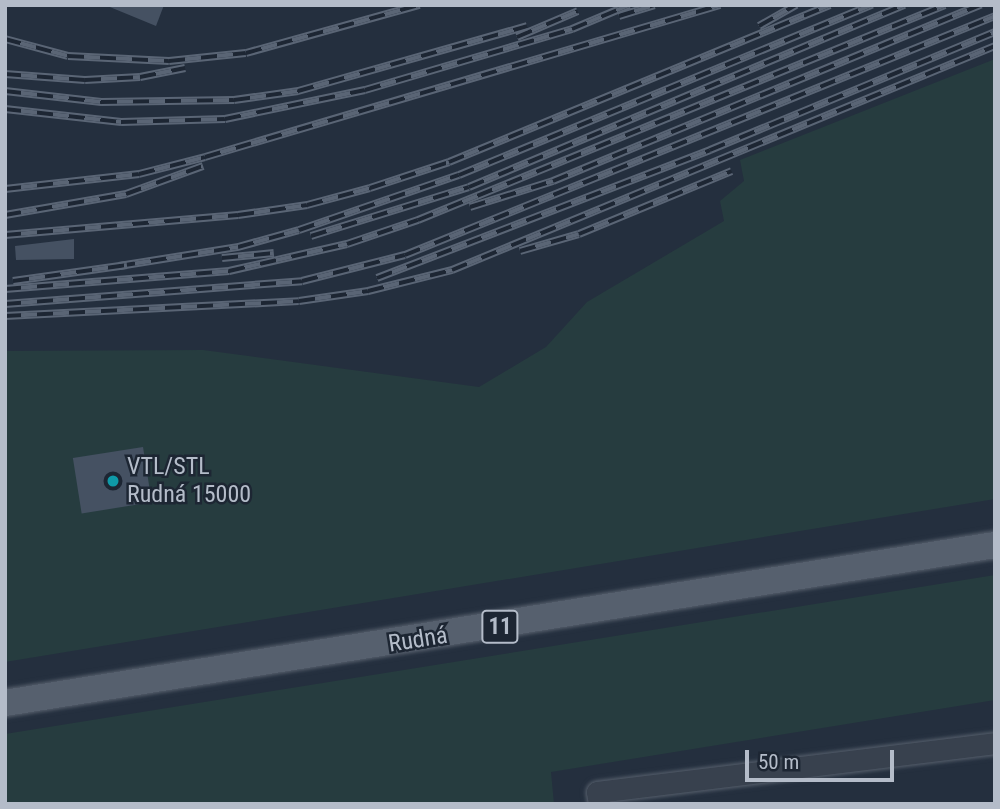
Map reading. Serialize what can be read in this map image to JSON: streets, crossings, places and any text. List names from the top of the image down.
{
  "streets": {
    "main road": ["11", "Rudná"]
  },
  "places": ["VTL/STL Rudná 15000"],
  "scale_bar": "50 m"
}
